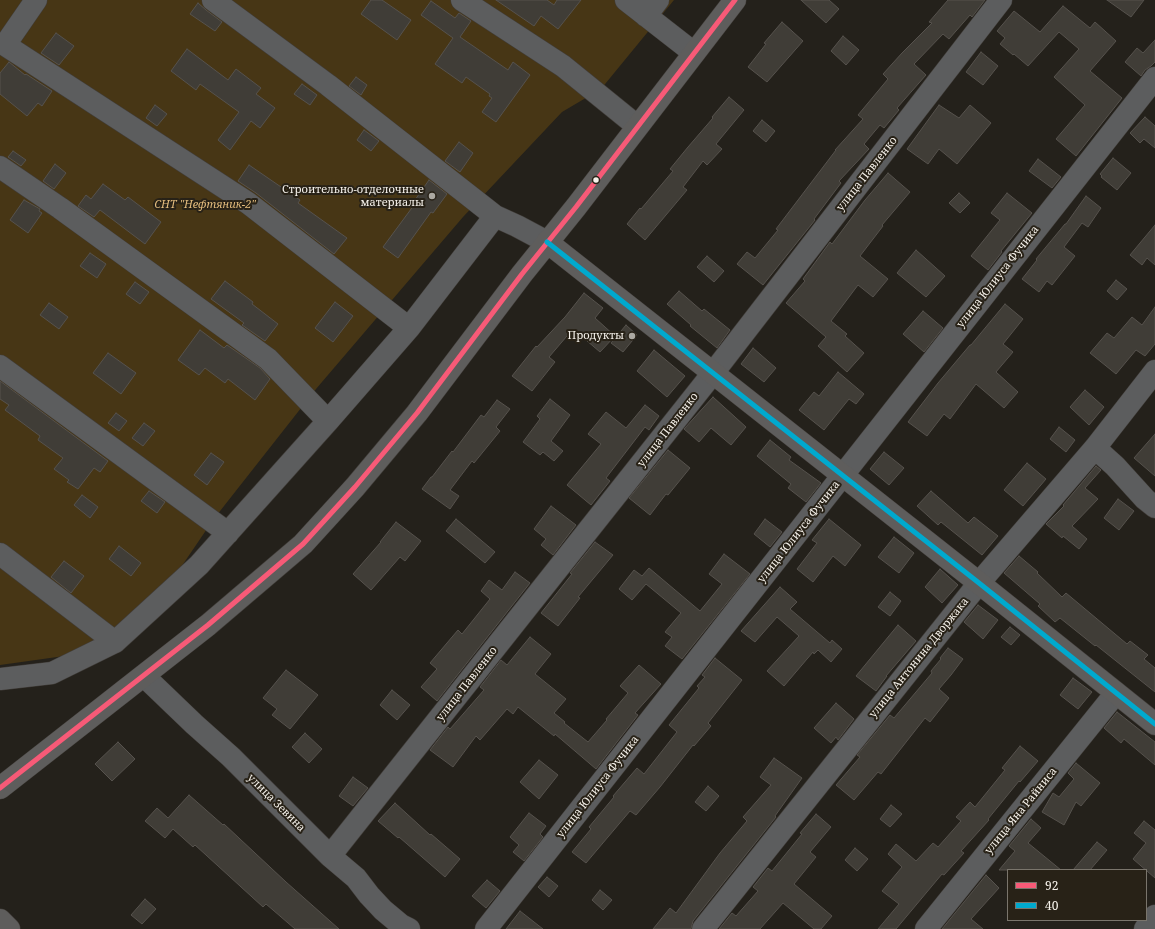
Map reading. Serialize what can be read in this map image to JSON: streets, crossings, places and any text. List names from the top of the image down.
{
  "streets": {
    "street": [
      "улица Павленко",
      "улица Юлиуса Фучика",
      "улица Антонина Дворжака",
      "улица Зевина",
      "улица Яна Райниса"
    ]
  },
  "crossings": [
    ["улица Павленко", "улица Зевина"]
  ],
  "parks": ["СНТ \"Нефтяник-2\""],
  "places": ["Строительно-отделочные материалы", "Продукты"],
  "lines": ["transit line 92", "transit line 40"],
  "legend": ["92", "40"]
}
